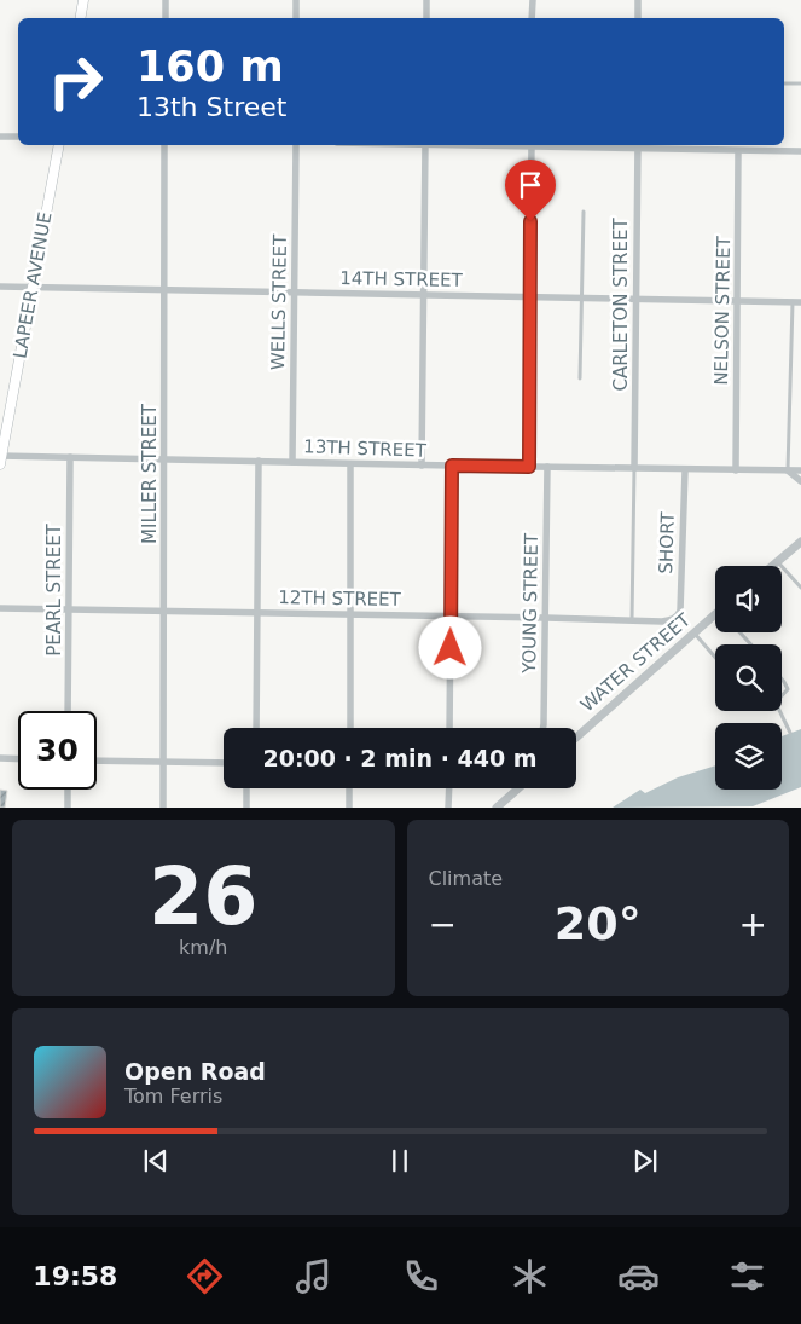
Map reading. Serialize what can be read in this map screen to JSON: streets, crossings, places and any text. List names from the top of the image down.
{
  "streets": {
    "main road": ["LAPEER AVENUE"],
    "street": [
      "14TH STREET",
      "WELLS STREET",
      "CARLETON STREET",
      "NELSON STREET",
      "13TH STREET",
      "MILLER STREET",
      "SHORT",
      "PEARL STREET",
      "12TH STREET",
      "YOUNG STREET",
      "WATER STREET"
    ]
  },
  "crossings": [
    ["14TH STREET", "LAPEER AVENUE"],
    ["14TH STREET", "WELLS STREET"],
    ["14TH STREET", "CARLETON STREET"],
    ["14TH STREET", "NELSON STREET"],
    ["14TH STREET", "MILLER STREET"],
    ["LAPEER AVENUE", "13TH STREET"],
    ["WELLS STREET", "13TH STREET"],
    ["CARLETON STREET", "13TH STREET"],
    ["NELSON STREET", "13TH STREET"],
    ["13TH STREET", "MILLER STREET"],
    ["13TH STREET", "SHORT"],
    ["13TH STREET", "PEARL STREET"],
    ["13TH STREET", "YOUNG STREET"],
    ["MILLER STREET", "12TH STREET"],
    ["SHORT", "12TH STREET"],
    ["PEARL STREET", "12TH STREET"],
    ["12TH STREET", "YOUNG STREET"]
  ],
  "page": {
    "turn": ["160 m", "13th Street"],
    "limit": "30",
    "trip": "20:00 · 2 min · 440 m",
    "tile": [
      ["26", "km/h"],
      "Climate"
    ],
    "heat": ["−", "20°", "+"],
    "song": ["Open Road", "Tom Ferris"],
    "tabs": "19:58"
  }
}
